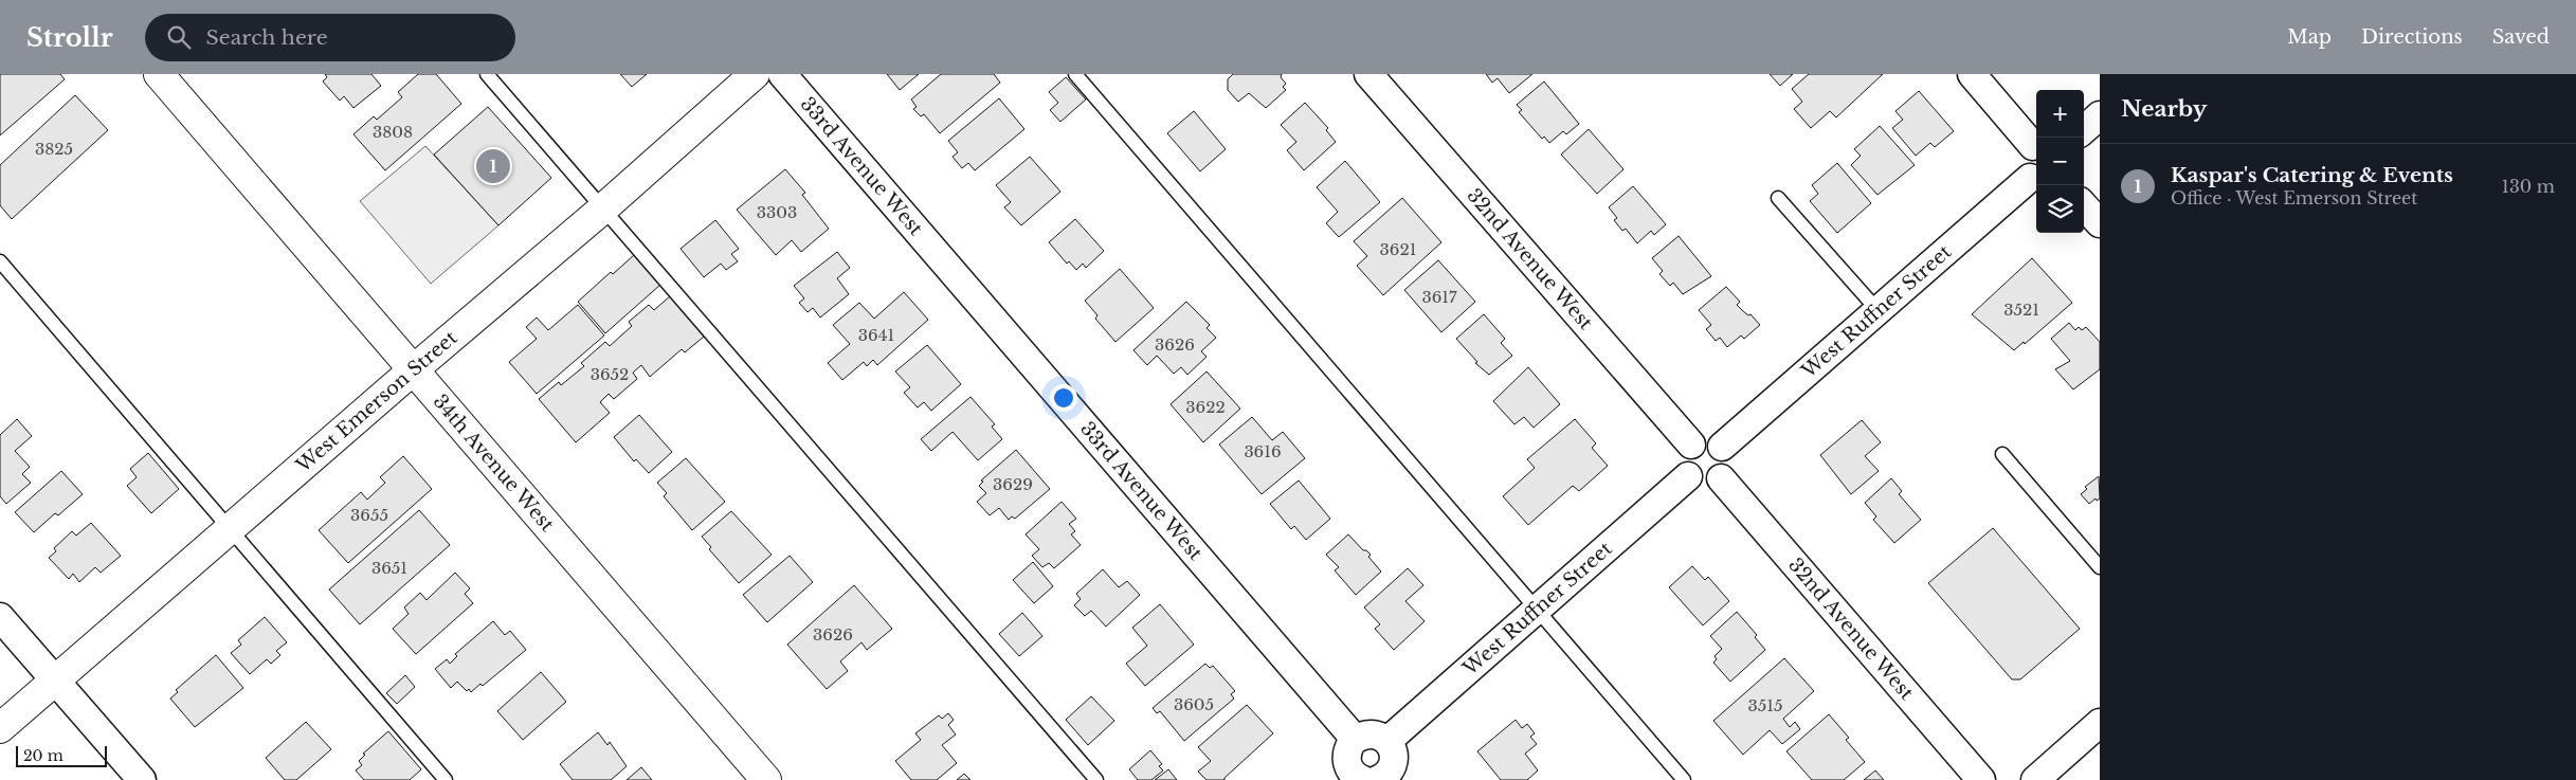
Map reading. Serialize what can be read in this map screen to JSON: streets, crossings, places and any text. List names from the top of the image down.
{
  "streets": {
    "street": [
      "33rd Avenue West",
      "32nd Avenue West",
      "West Ruffner Street",
      "West Emerson Street",
      "34th Avenue West"
    ]
  },
  "crossings": [
    ["33rd Avenue West", "West Ruffner Street"],
    ["32nd Avenue West", "West Ruffner Street"],
    ["West Emerson Street", "34th Avenue West"]
  ],
  "house_numbers": [
    "3808",
    "3825",
    "3303",
    "3621",
    "3617",
    "3521",
    "3641",
    "3626",
    "3652",
    "3622",
    "3616",
    "3629",
    "3655",
    "3651",
    "3626",
    "3605",
    "3515"
  ],
  "scale_bar": "20 m",
  "page": {
    "header": "Strollr",
    "search": "Search here",
    "nav": ["Map", "Directions", "Saved"],
    "heading": "Nearby",
    "map_buttons": ["+", "−"],
    "list": [
      {
        "mark": "1",
        "name": "Kaspar's Catering & Events",
        "note": "Office · West Emerson Street",
        "value": "130 m"
      }
    ],
    "pins": "1",
    "scale": "20 m"
  }
}
